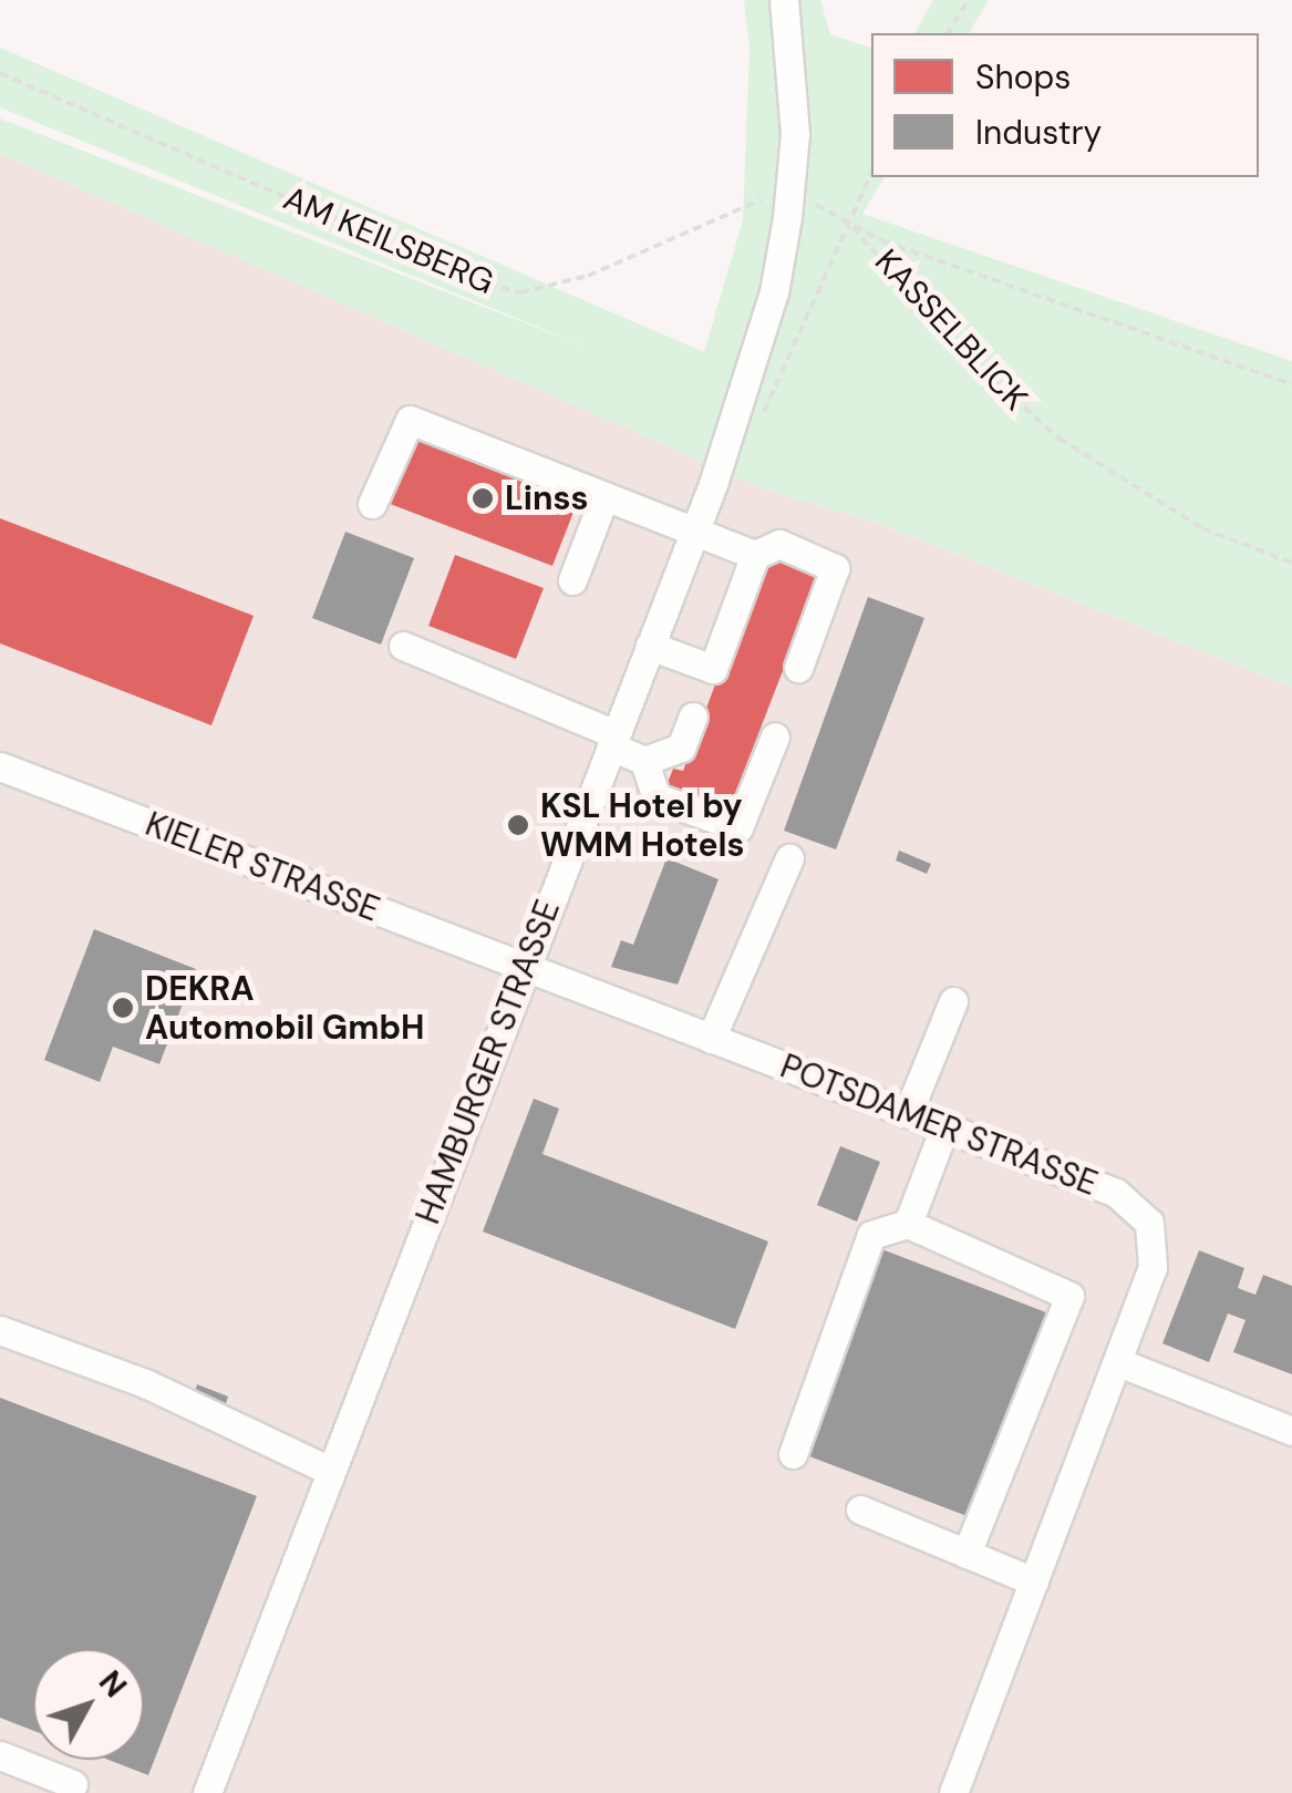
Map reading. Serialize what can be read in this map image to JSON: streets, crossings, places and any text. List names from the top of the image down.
{
  "streets": {
    "street": ["KIELER STRASSE", "HAMBURGER STRASSE", "POTSDAMER STRASSE"],
    "path": ["AM KEILSBERG", "KASSELBLICK"]
  },
  "crossings": [
    ["AM KEILSBERG", "HAMBURGER STRASSE"],
    ["KIELER STRASSE", "HAMBURGER STRASSE"],
    ["KIELER STRASSE", "POTSDAMER STRASSE"],
    ["HAMBURGER STRASSE", "POTSDAMER STRASSE"]
  ],
  "places": ["Linss", "KSL Hotel by WMM Hotels", "DEKRA Automobil GmbH"],
  "legend": ["Shops", "Industry"],
  "north": "top right"
}
